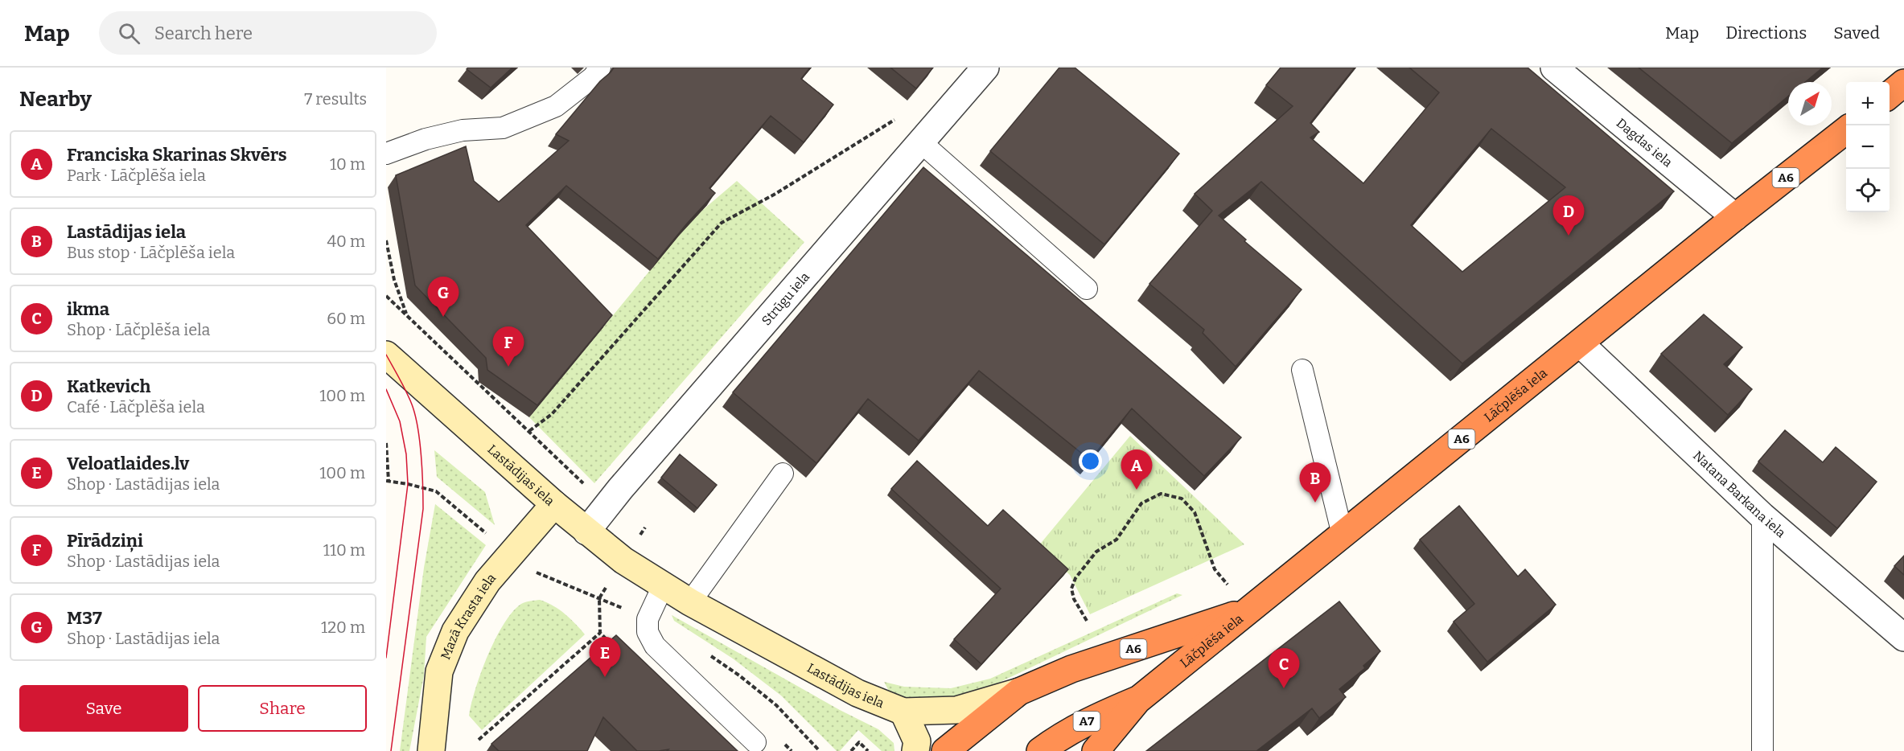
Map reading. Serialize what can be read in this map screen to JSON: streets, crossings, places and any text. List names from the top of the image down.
{
  "streets": {
    "highway": ["A6", "Lāčplēša iela", "A7"],
    "street": [
      "Dagdas iela",
      "Strūgu iela",
      "Lastādijas iela",
      "Natana Barkana iela",
      "Mazā Krasta iela"
    ]
  },
  "crossings": [
    ["Dagdas iela", "Lāčplēša iela"],
    ["A6", "Lāčplēša iela"],
    ["A6", "Lastādijas iela"],
    ["Strūgu iela", "Lastādijas iela"],
    ["Lāčplēša iela", "Natana Barkana iela"],
    ["Lastādijas iela", "Mazā Krasta iela"]
  ],
  "north": "top right",
  "page": {
    "header": "Map",
    "search": "Search here",
    "nav": ["Map", "Directions", "Saved"],
    "heading": ["Nearby", "7 results"],
    "map_buttons": ["+", "−"],
    "list": [
      {
        "mark": "A",
        "name": "Franciska Skarinas Skvērs",
        "note": "Park · Lāčplēša iela",
        "value": "10 m"
      },
      {
        "mark": "B",
        "name": "Lastādijas iela",
        "note": "Bus stop · Lāčplēša iela",
        "value": "40 m"
      },
      {
        "mark": "C",
        "name": "ikma",
        "note": "Shop · Lāčplēša iela",
        "value": "60 m"
      },
      {
        "mark": "D",
        "name": "Katkevich",
        "note": "Café · Lāčplēša iela",
        "value": "100 m"
      },
      {
        "mark": "E",
        "name": "Veloatlaides.lv",
        "note": "Shop · Lastādijas iela",
        "value": "100 m"
      },
      {
        "mark": "F",
        "name": "Pīrādziņi",
        "note": "Shop · Lastādijas iela",
        "value": "110 m"
      },
      {
        "mark": "G",
        "name": "M37",
        "note": "Shop · Lastādijas iela",
        "value": "120 m"
      }
    ],
    "pins": [
      "D",
      "G",
      "F",
      "A",
      "B",
      "E",
      "C"
    ],
    "buttons": ["Save", "Share"]
  }
}
